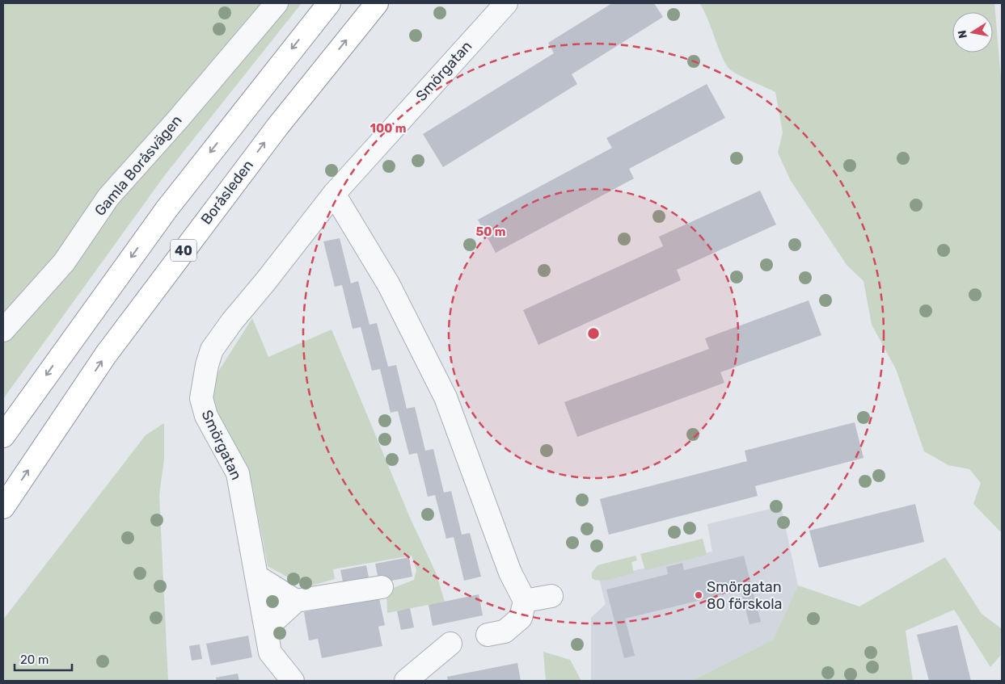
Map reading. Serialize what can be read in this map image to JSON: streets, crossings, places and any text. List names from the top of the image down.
{
  "streets": {
    "highway": ["Boråsleden", "40"],
    "street": ["Smörgatan", "Gamla Boråsvägen"]
  },
  "places": ["Smörgatan 80 förskola"],
  "scale_bar": "20 m",
  "north": "left",
  "rings": ["100 m", "50 m"]
}
